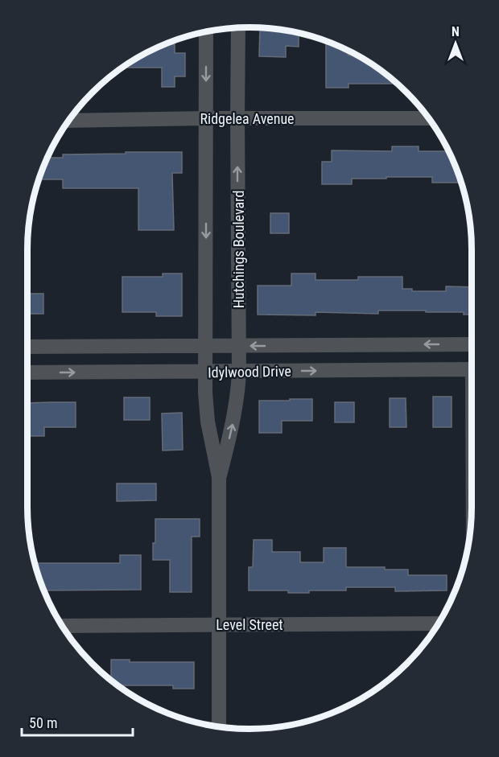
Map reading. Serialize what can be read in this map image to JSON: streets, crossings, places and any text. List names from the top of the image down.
{
  "streets": {
    "street": [
      "Ridgelea Avenue",
      "Hutchings Boulevard",
      "Idylwood Drive",
      "Level Street"
    ]
  },
  "crossings": [
    ["Ridgelea Avenue", "Hutchings Boulevard"],
    ["Hutchings Boulevard", "Idylwood Drive"],
    ["Hutchings Boulevard", "Level Street"]
  ],
  "scale_bar": "50 m",
  "north": "top"
}
